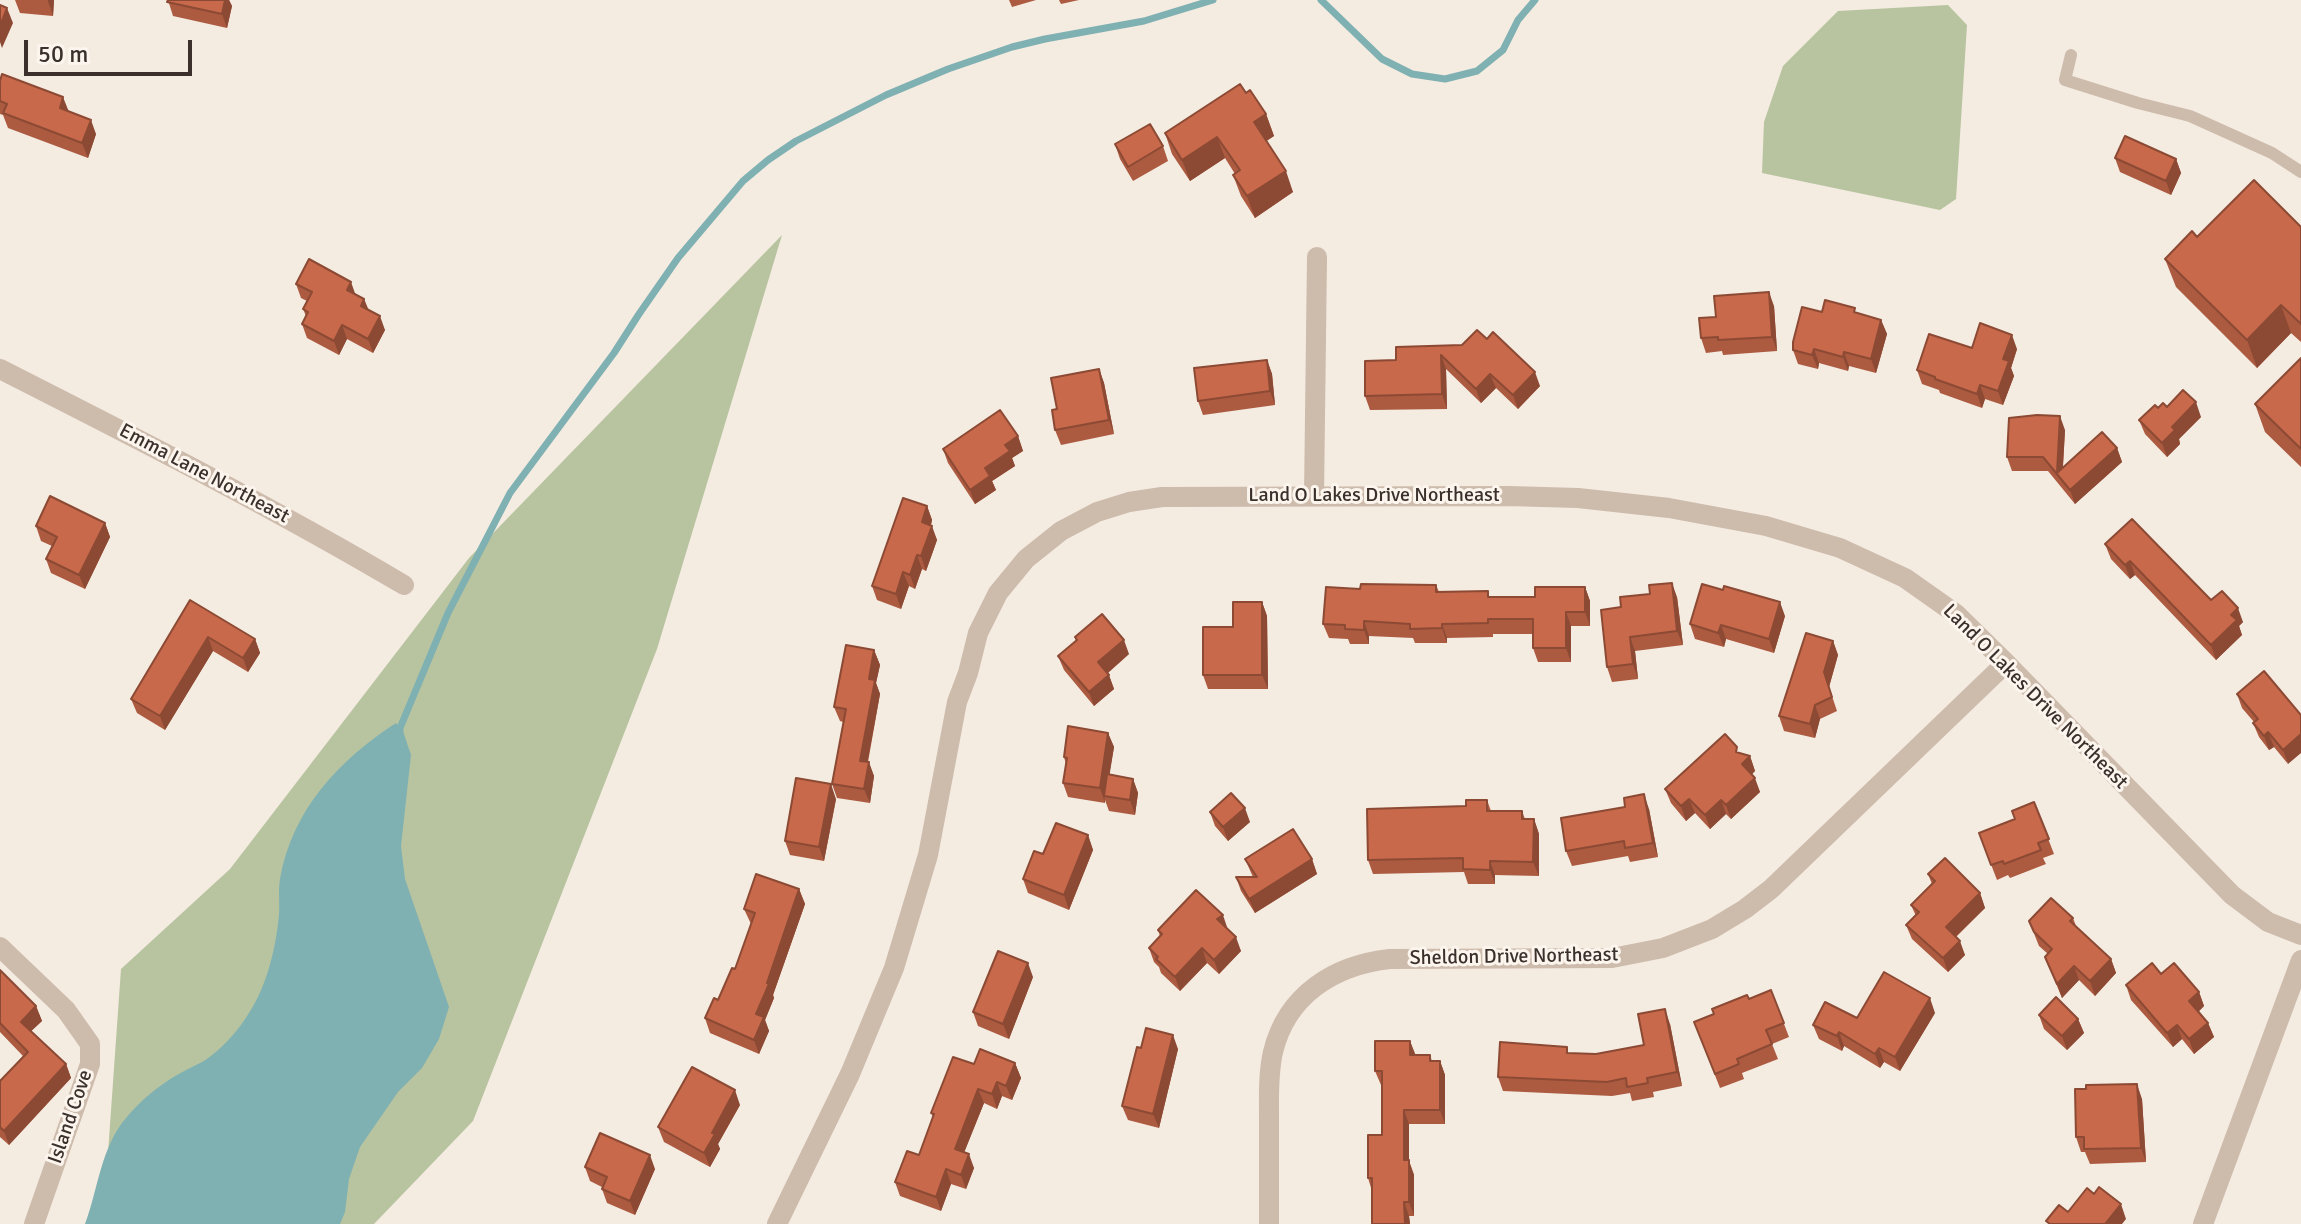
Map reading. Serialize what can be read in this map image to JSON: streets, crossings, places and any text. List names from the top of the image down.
{
  "streets": {
    "street": [
      "Emma Lane Northeast",
      "Land O Lakes Drive Northeast",
      "Sheldon Drive Northeast",
      "Island Cove"
    ]
  },
  "crossings": [
    ["Land O Lakes Drive Northeast", "Sheldon Drive Northeast"]
  ],
  "scale_bar": "50 m"
}
